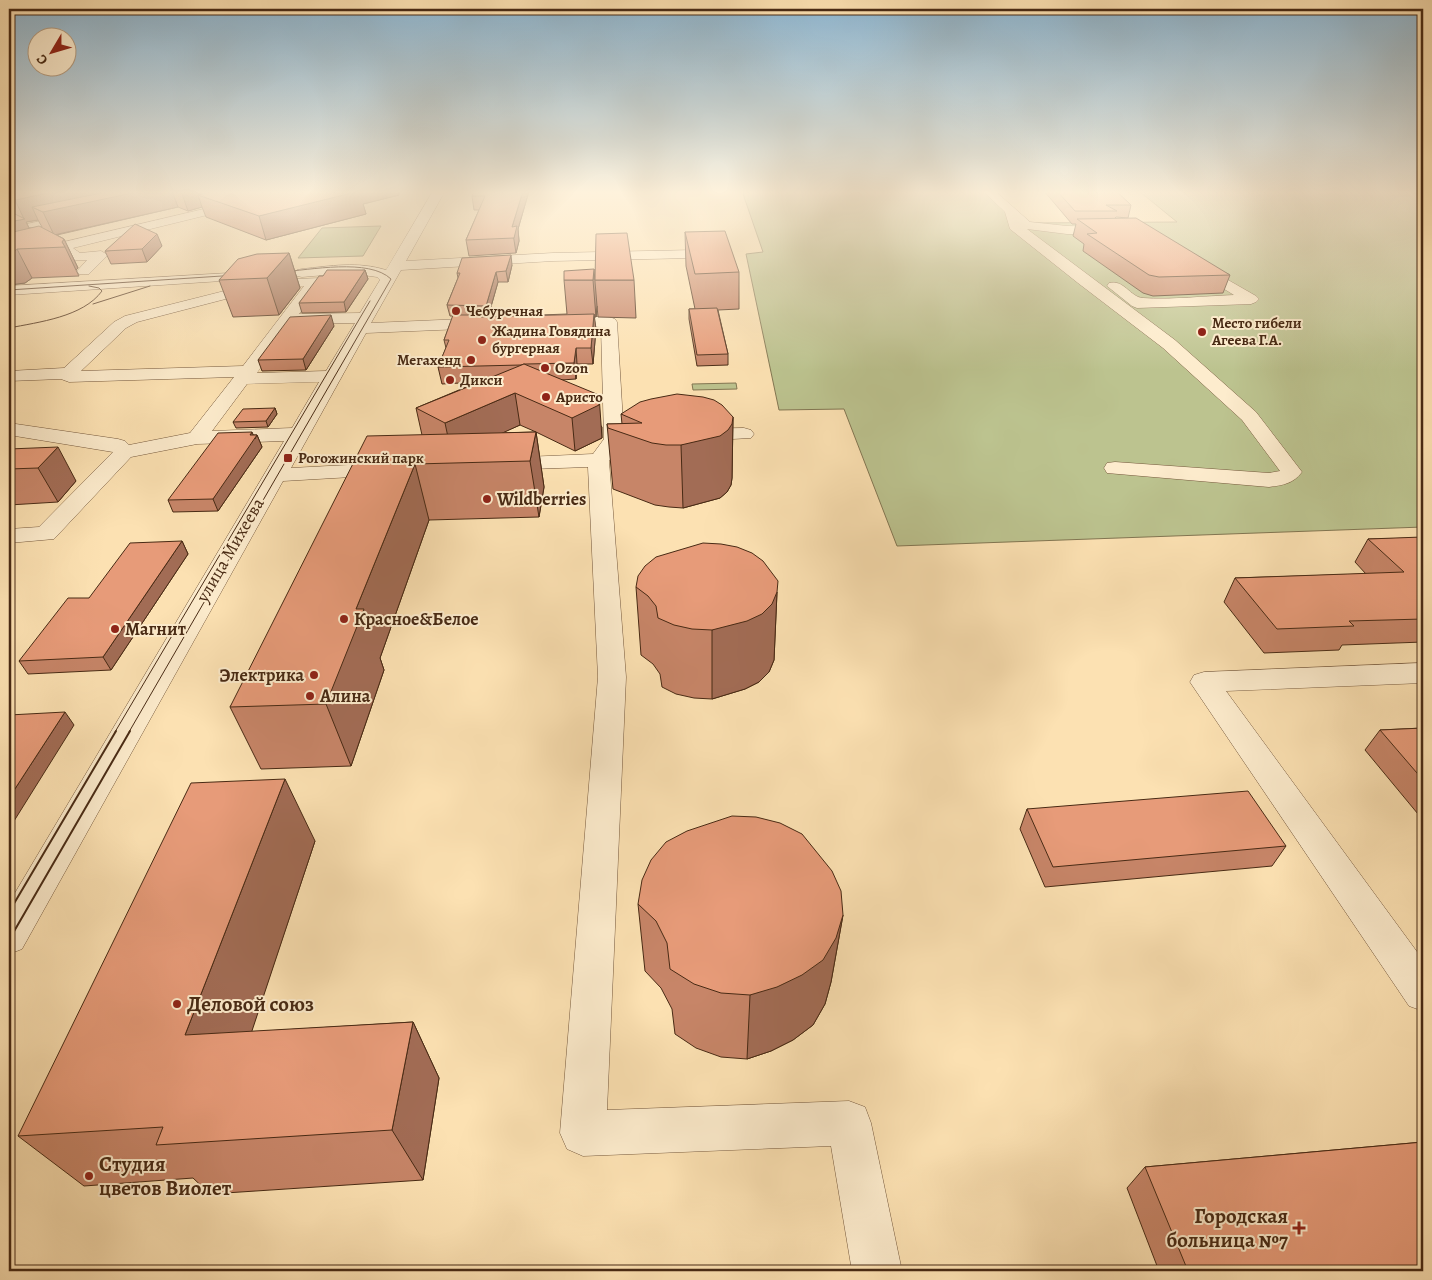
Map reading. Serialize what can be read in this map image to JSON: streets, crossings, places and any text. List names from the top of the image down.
{
  "streets": {
    "street": ["улица Михеева"]
  },
  "places": {
    "other": [
      "Чебуречная",
      "Место гибели Агеева Г.А.",
      "Жадина Говядина бургерная",
      "Мегахенд",
      "Ozon",
      "Дикси",
      "Аристо",
      "Wildberries",
      "Красное&Белое",
      "Магнит",
      "Электрика",
      "Алина",
      "Деловой союз",
      "Студия цветов Виолет"
    ],
    "transit": ["Рогожинский парк"],
    "health": ["Городская больница №7"]
  },
  "north": "bottom left"
}
